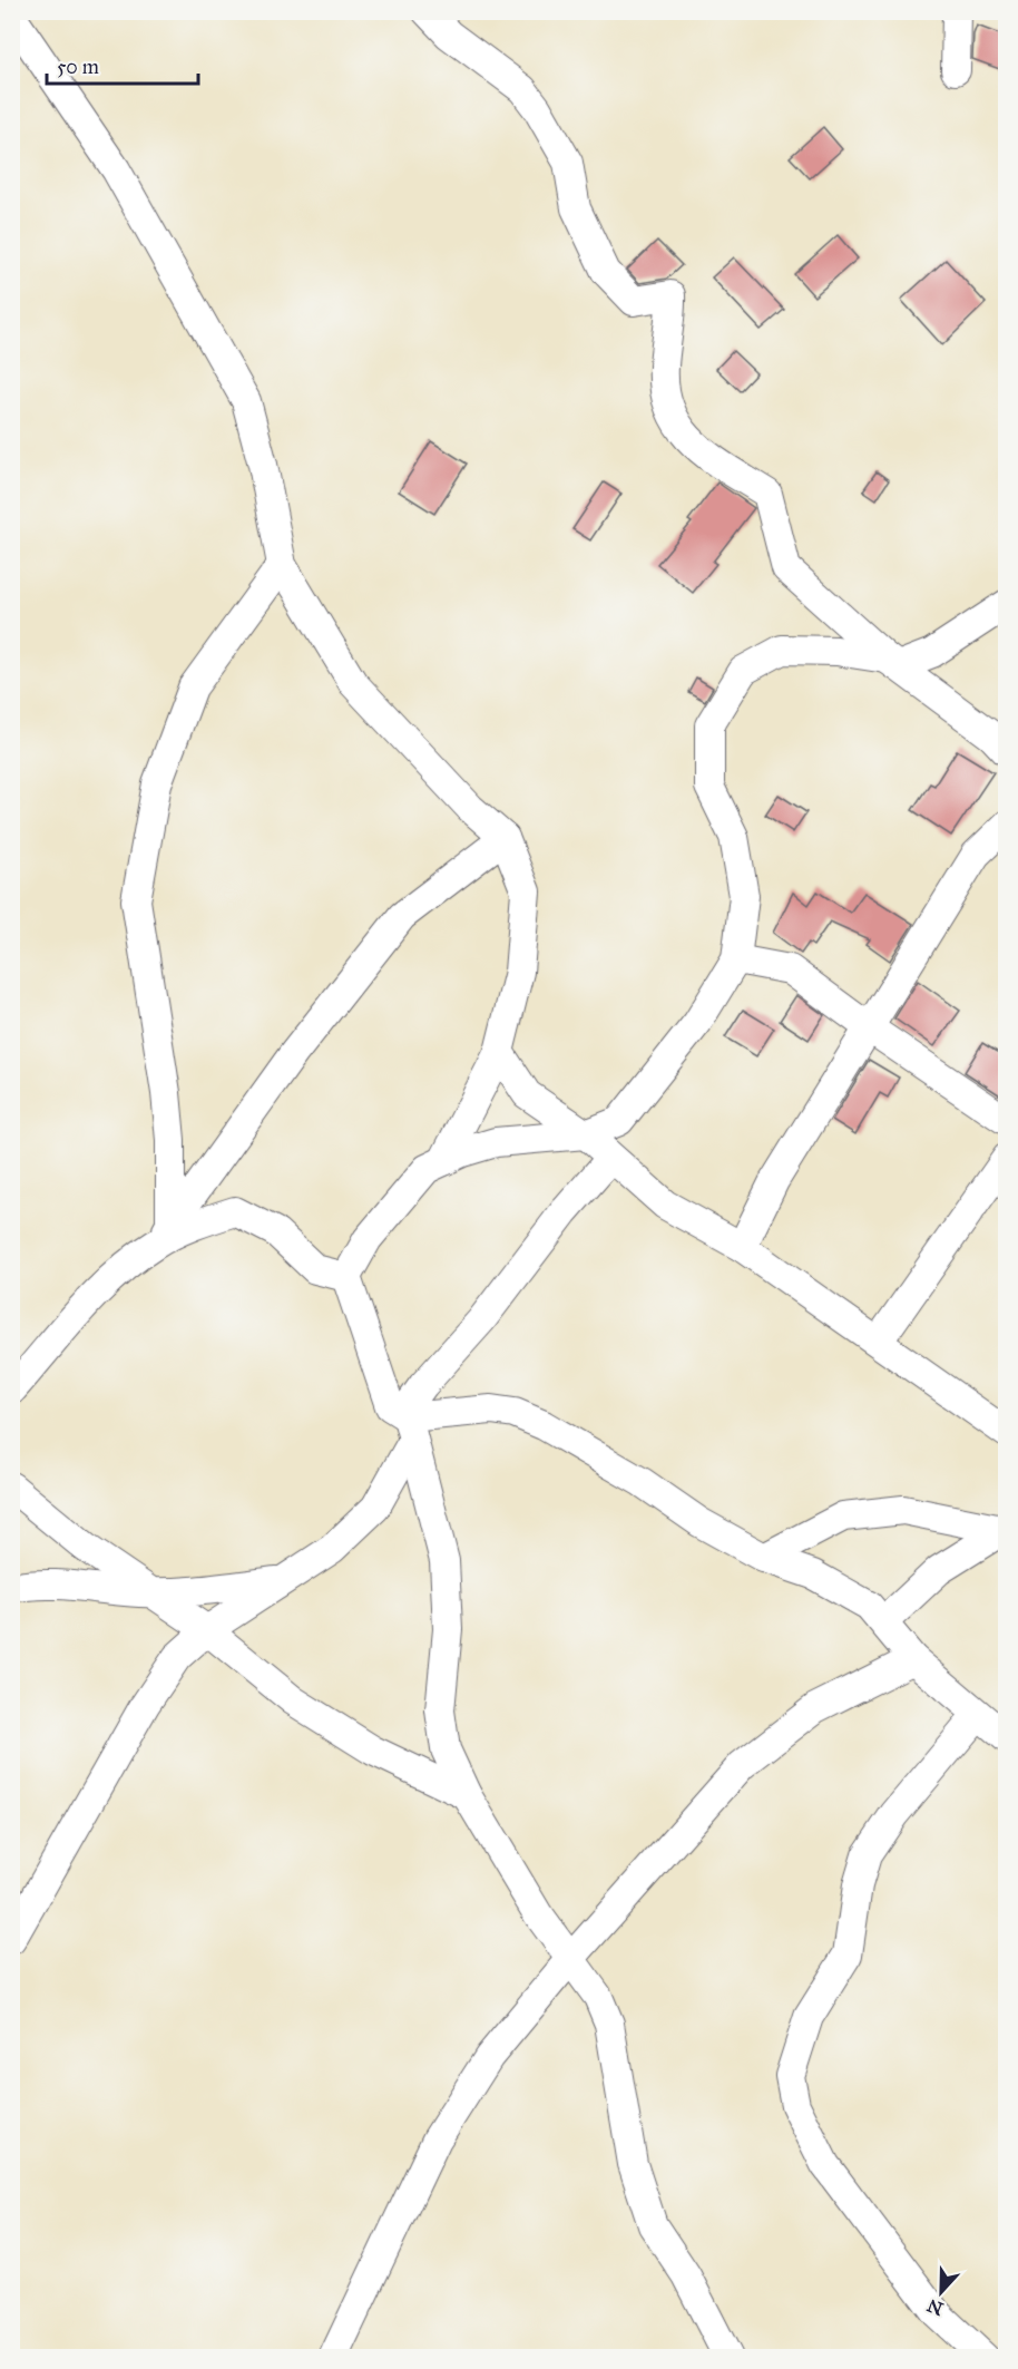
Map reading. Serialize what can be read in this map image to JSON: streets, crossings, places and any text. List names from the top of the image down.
{
  "scale_bar": "50 m",
  "north": "bottom"
}
